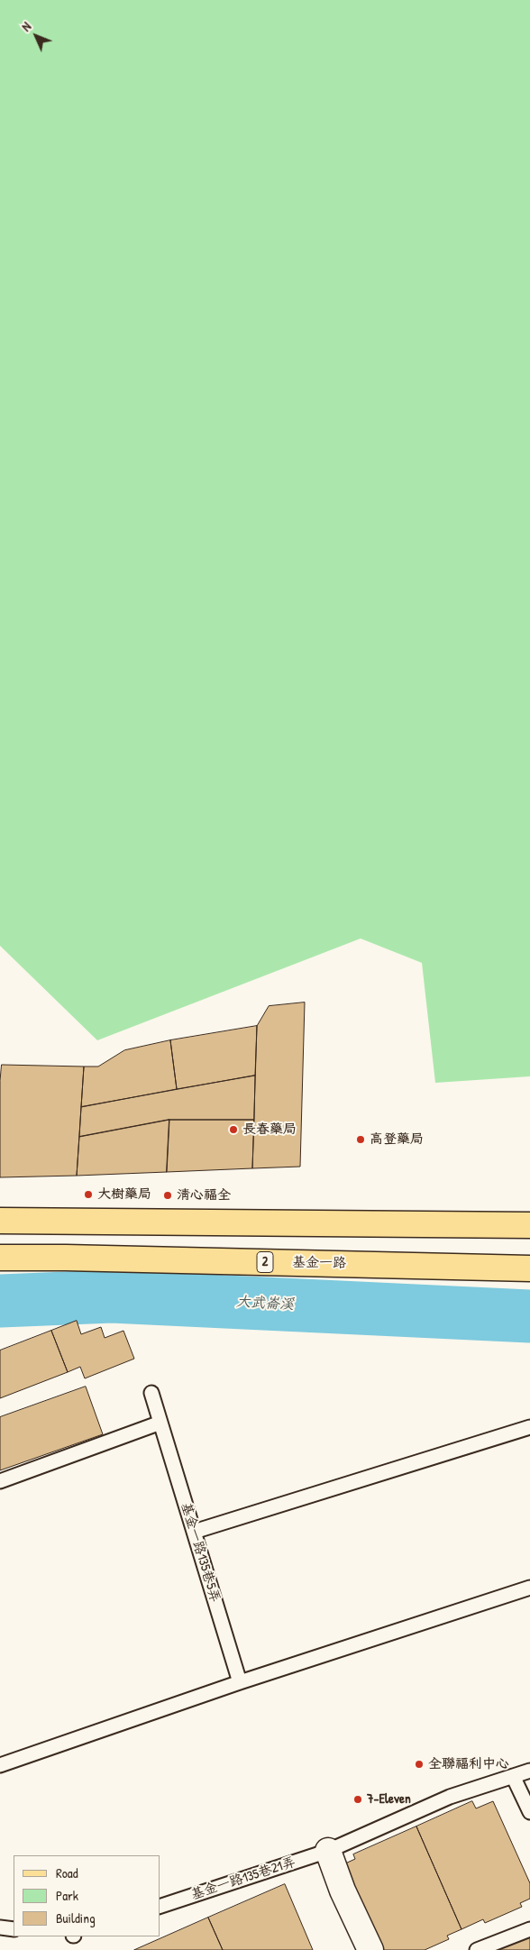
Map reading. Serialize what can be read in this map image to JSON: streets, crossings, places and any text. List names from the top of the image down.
{
  "streets": {
    "main road": ["2", "基金一路"],
    "lane": ["基金一路135巷5弄", "基金一路135巷21弄"]
  },
  "water": ["大武崙溪"],
  "places": [
    "長春藥局",
    "高登藥局",
    "大樹藥局",
    "清心福全",
    "全聯福利中心",
    "7-Eleven"
  ],
  "legend": ["Road", "Park", "Building"],
  "north": "top left"
}
